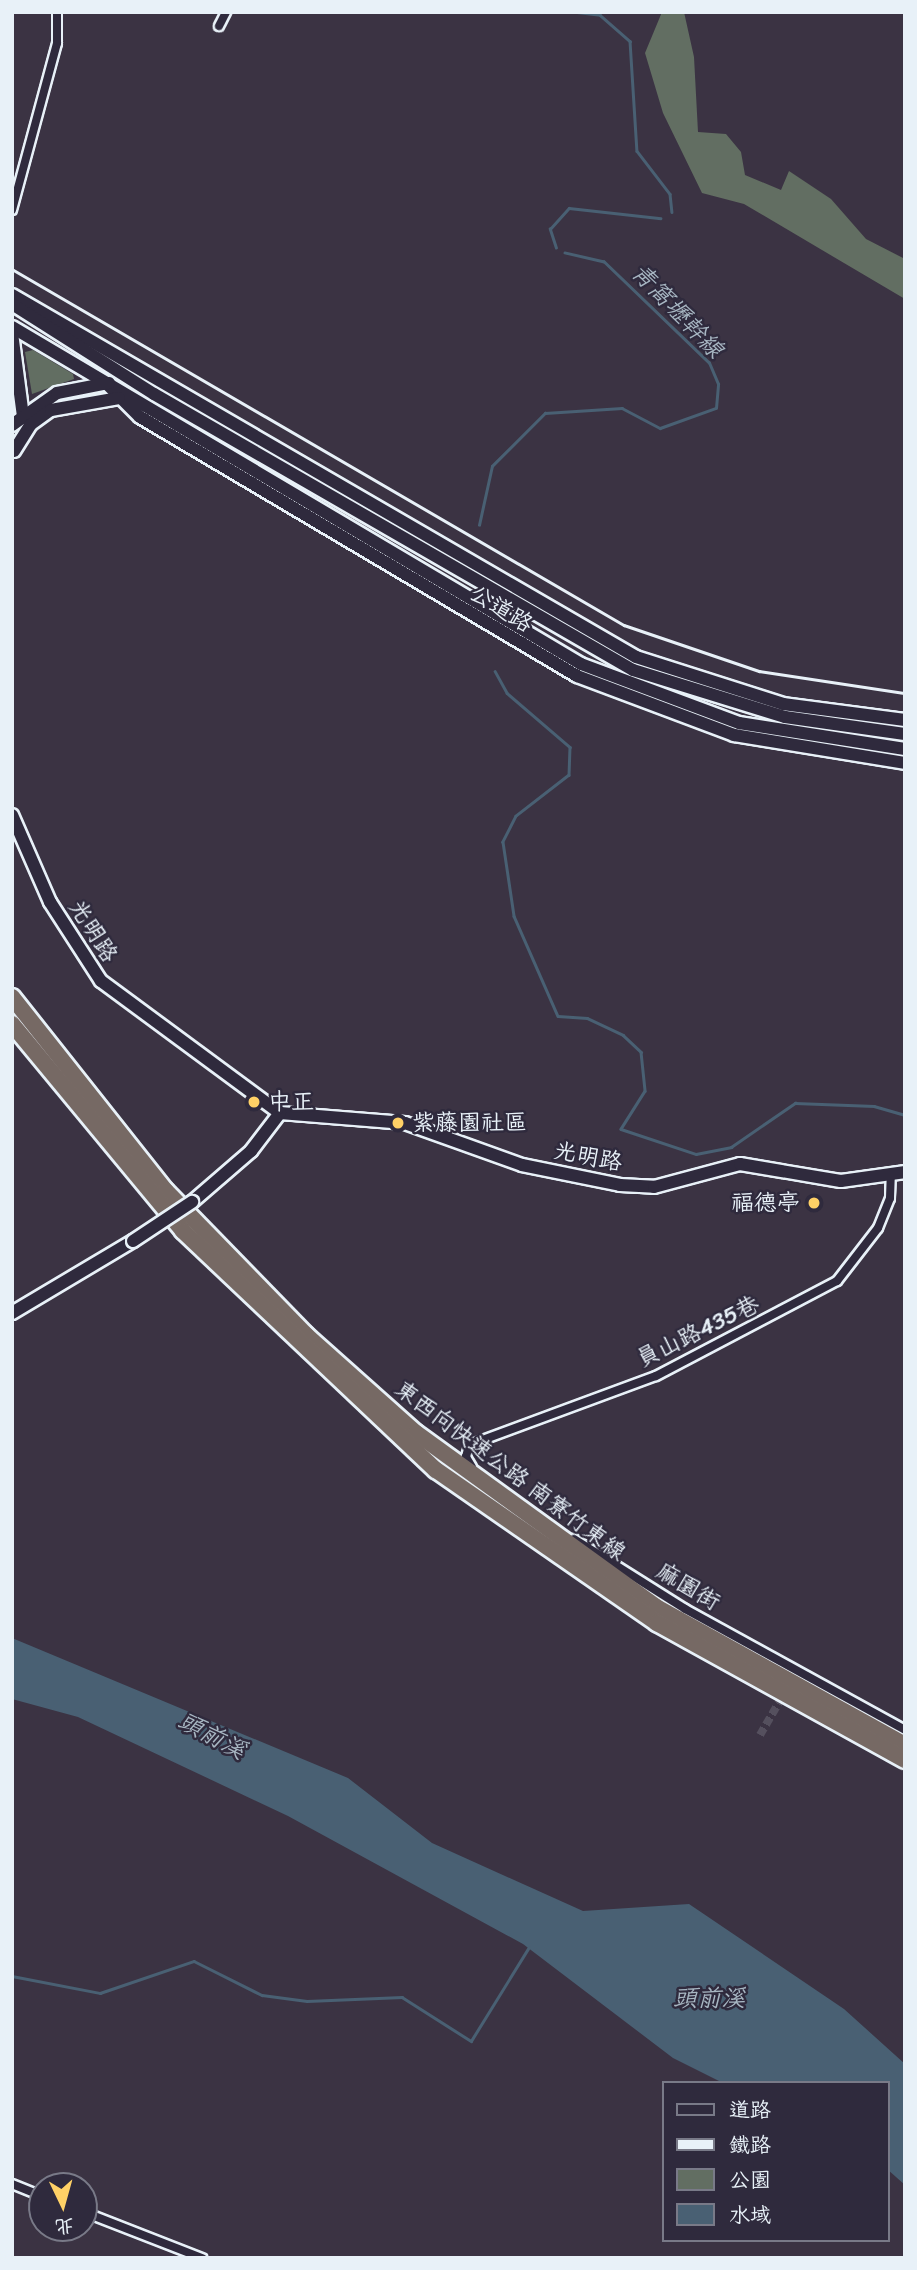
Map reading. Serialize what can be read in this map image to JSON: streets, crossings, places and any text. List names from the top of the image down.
{
  "streets": {
    "highway": ["東西向快速公路 南寮竹東線"],
    "street": [
      "公道路",
      "光明路",
      "員山路435巷",
      "麻園街"
    ]
  },
  "crossings": [
    ["光明路", "員山路435巷"],
    ["員山路435巷", "麻園街"]
  ],
  "water": ["青窩壢幹線", "頭前溪"],
  "places": ["中正", "紫藤園社區", "福德亭"],
  "legend": [
    "道路",
    "鐵路",
    "公園",
    "水域"
  ],
  "north": "bottom"
}
